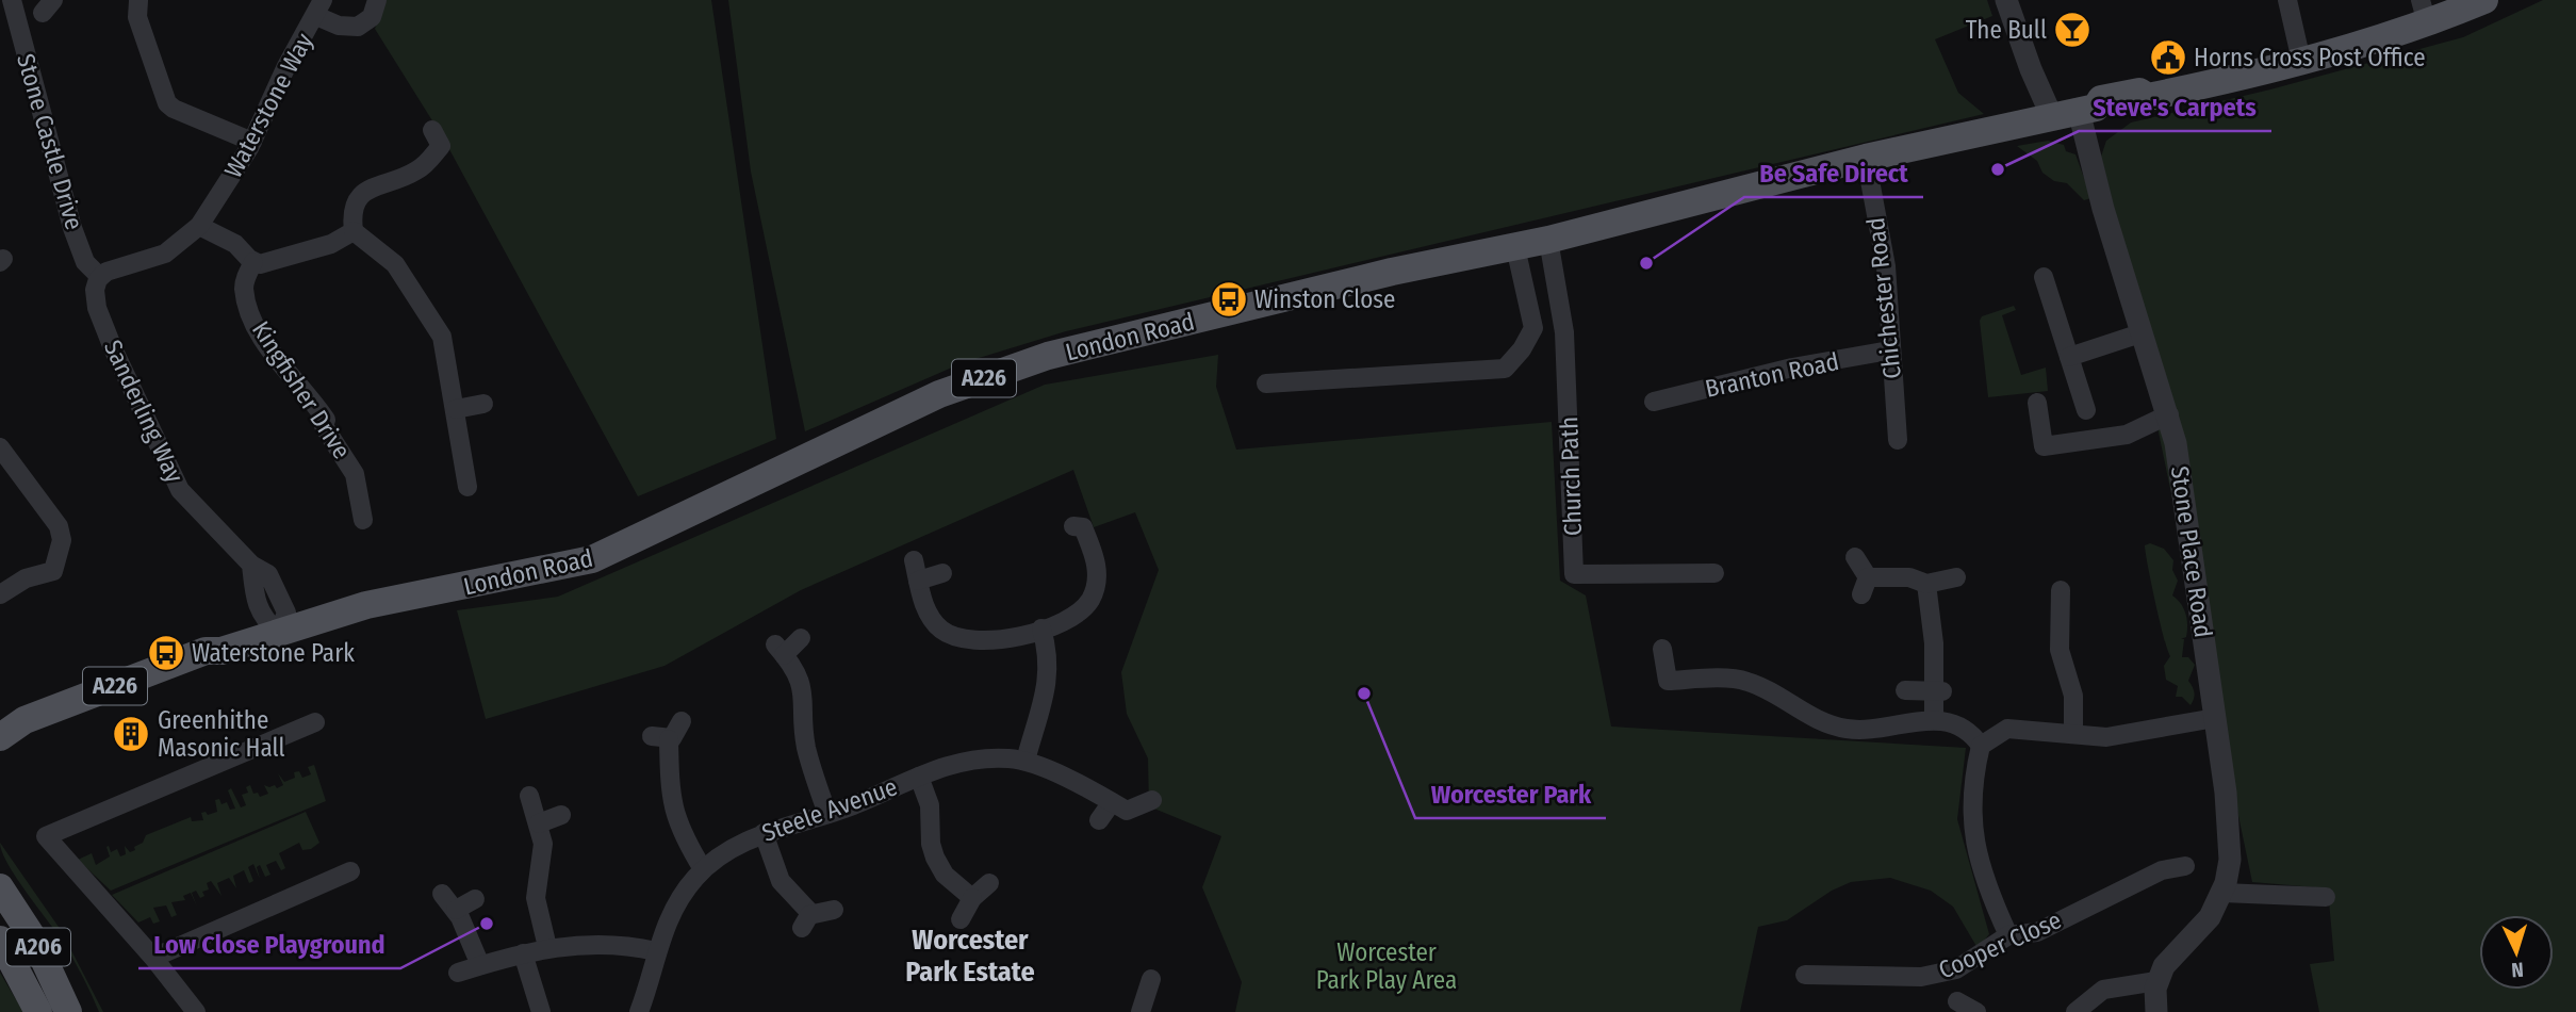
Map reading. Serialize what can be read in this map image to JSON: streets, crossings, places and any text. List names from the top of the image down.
{
  "streets": {
    "main road": ["London Road", "A226", "A206"],
    "street": [
      "Waterstone Way",
      "Stone Castle Drive",
      "Chichester Road",
      "Branton Road",
      "Kingfisher Drive",
      "Sanderling Way",
      "Church Path",
      "Stone Place Road",
      "Steele Avenue",
      "Cooper Close"
    ]
  },
  "crossings": [
    ["Waterstone Way", "Stone Castle Drive"],
    ["Waterstone Way", "Sanderling Way"],
    ["Stone Castle Drive", "Sanderling Way"],
    ["Chichester Road", "London Road"],
    ["Chichester Road", "Branton Road"],
    ["London Road", "Sanderling Way"],
    ["London Road", "Church Path"],
    ["London Road", "Stone Place Road"]
  ],
  "districts": ["Worcester Park Estate"],
  "parks": ["Worcester Park Play Area"],
  "places": {
    "bar": ["The Bull"],
    "public building": ["Horns Cross Post Office"],
    "other": [
      "Steve's Carpets",
      "Be Safe Direct",
      "Worcester Park",
      "Low Close Playground"
    ],
    "bus stop": ["Winston Close", "Waterstone Park"],
    "building": ["Greenhithe Masonic Hall"]
  },
  "north": "bottom"
}
